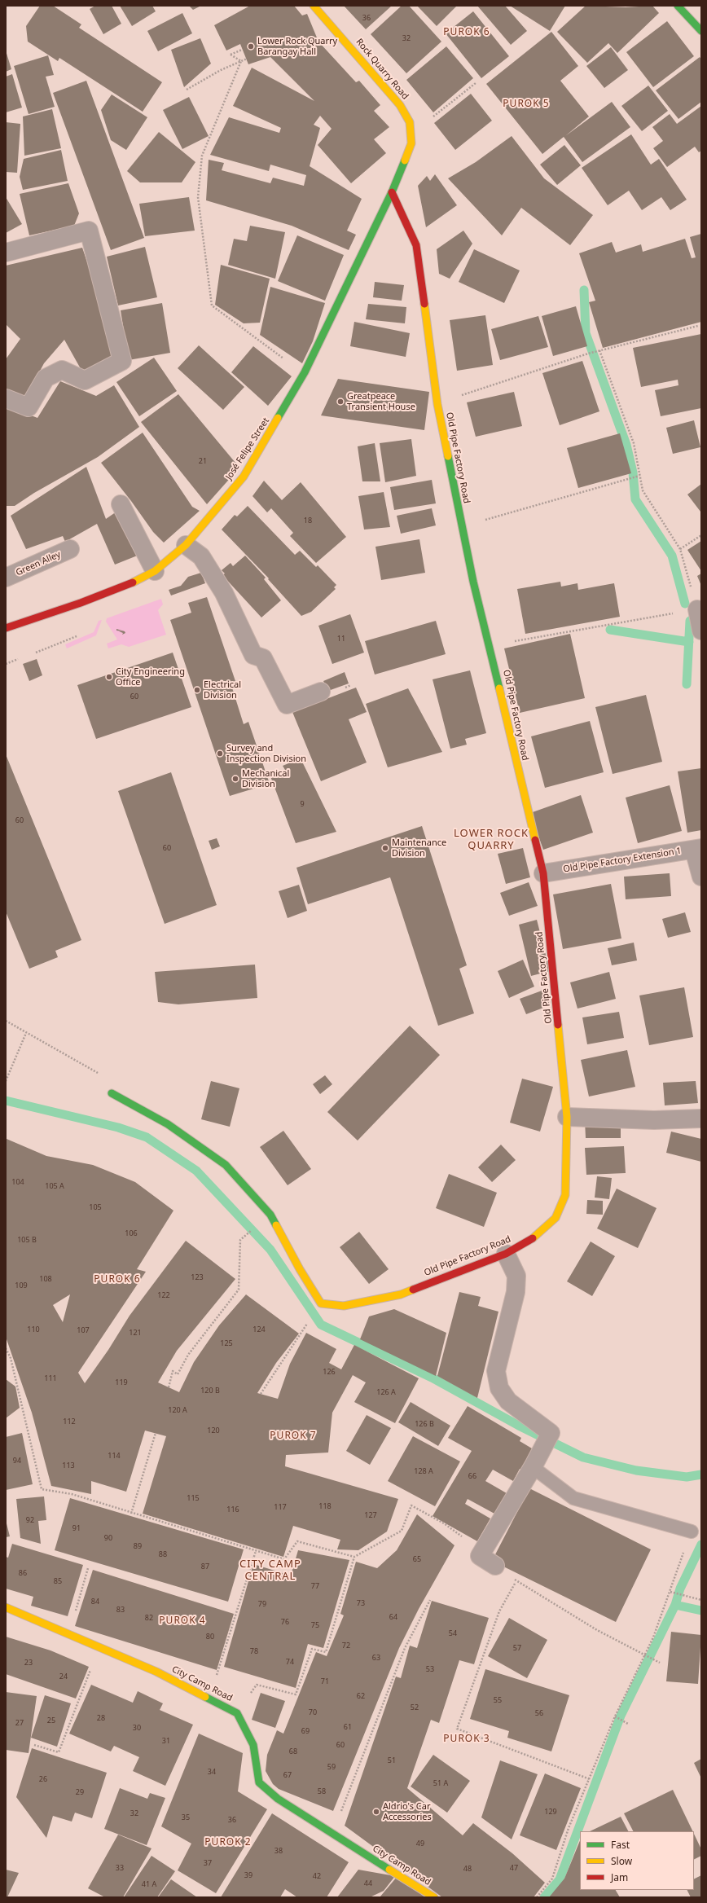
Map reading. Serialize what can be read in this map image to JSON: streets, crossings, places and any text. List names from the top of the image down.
{
  "streets": {
    "street": [
      "Rock Quarry Road",
      "José Felipe Street",
      "Old Pipe Factory Road",
      "Green Alley",
      "Old Pipe Factory Extension 1",
      "City Camp Road"
    ]
  },
  "crossings": [
    ["Rock Quarry Road", "José Felipe Street"],
    ["Rock Quarry Road", "Old Pipe Factory Road"],
    ["José Felipe Street", "Old Pipe Factory Road"],
    ["Old Pipe Factory Road", "Old Pipe Factory Extension 1"]
  ],
  "districts": [
    "PUROK 6",
    "PUROK 5",
    "LOWER ROCK QUARRY",
    "PUROK 6",
    "PUROK 7",
    "CITY CAMP CENTRAL",
    "PUROK 4",
    "PUROK 3",
    "PUROK 2"
  ],
  "places": [
    "Lower Rock Quarry Barangay Hall",
    "Greatpeace Transient House",
    "City Engineering Office",
    "Electrical Division",
    "Survey and Inspection Division",
    "Mechanical Division",
    "Maintenance Division",
    "Aldrio's Car Accessories"
  ],
  "house_numbers": [
    "36",
    "32",
    "21",
    "18",
    "11",
    "60",
    "9",
    "60",
    "60",
    "104",
    "105 A",
    "105",
    "106",
    "105 B",
    "123",
    "108",
    "109",
    "122",
    "110",
    "124",
    "107",
    "121",
    "125",
    "126",
    "111",
    "119",
    "120 B",
    "126 A",
    "120 A",
    "112",
    "126 B",
    "120",
    "114",
    "94",
    "113",
    "128 A",
    "66",
    "115",
    "118",
    "117",
    "116",
    "127",
    "92",
    "91",
    "90",
    "89",
    "88",
    "65",
    "87",
    "86",
    "85",
    "77",
    "84",
    "73",
    "79",
    "83",
    "64",
    "82",
    "76",
    "75",
    "54",
    "80",
    "72",
    "57",
    "78",
    "63",
    "74",
    "23",
    "53",
    "24",
    "71",
    "62",
    "55",
    "52",
    "70",
    "56",
    "28",
    "25",
    "27",
    "61",
    "30",
    "69",
    "31",
    "60",
    "68",
    "51",
    "59",
    "34",
    "67",
    "26",
    "51 A",
    "58",
    "29",
    "129",
    "32",
    "35",
    "36",
    "49",
    "38",
    "37",
    "33",
    "47",
    "48",
    "39",
    "42",
    "44",
    "41 A"
  ],
  "legend": ["Fast", "Slow", "Jam"]
}
